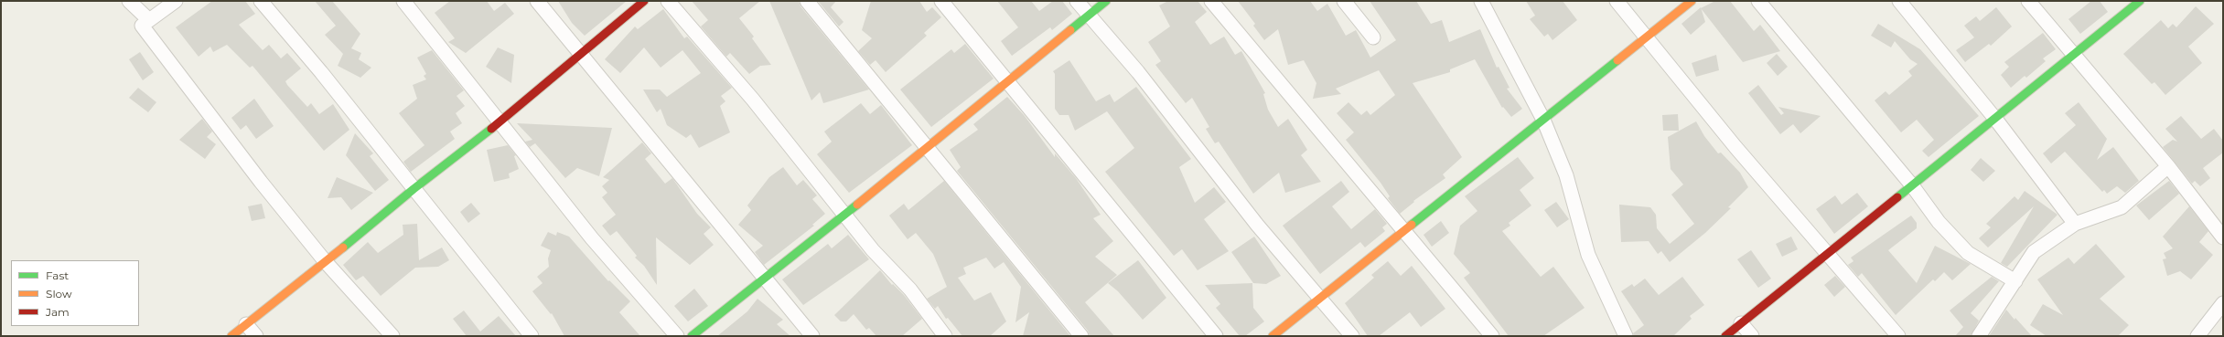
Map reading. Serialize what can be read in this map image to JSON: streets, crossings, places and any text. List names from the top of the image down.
{
  "legend": ["Fast", "Slow", "Jam"]
}
